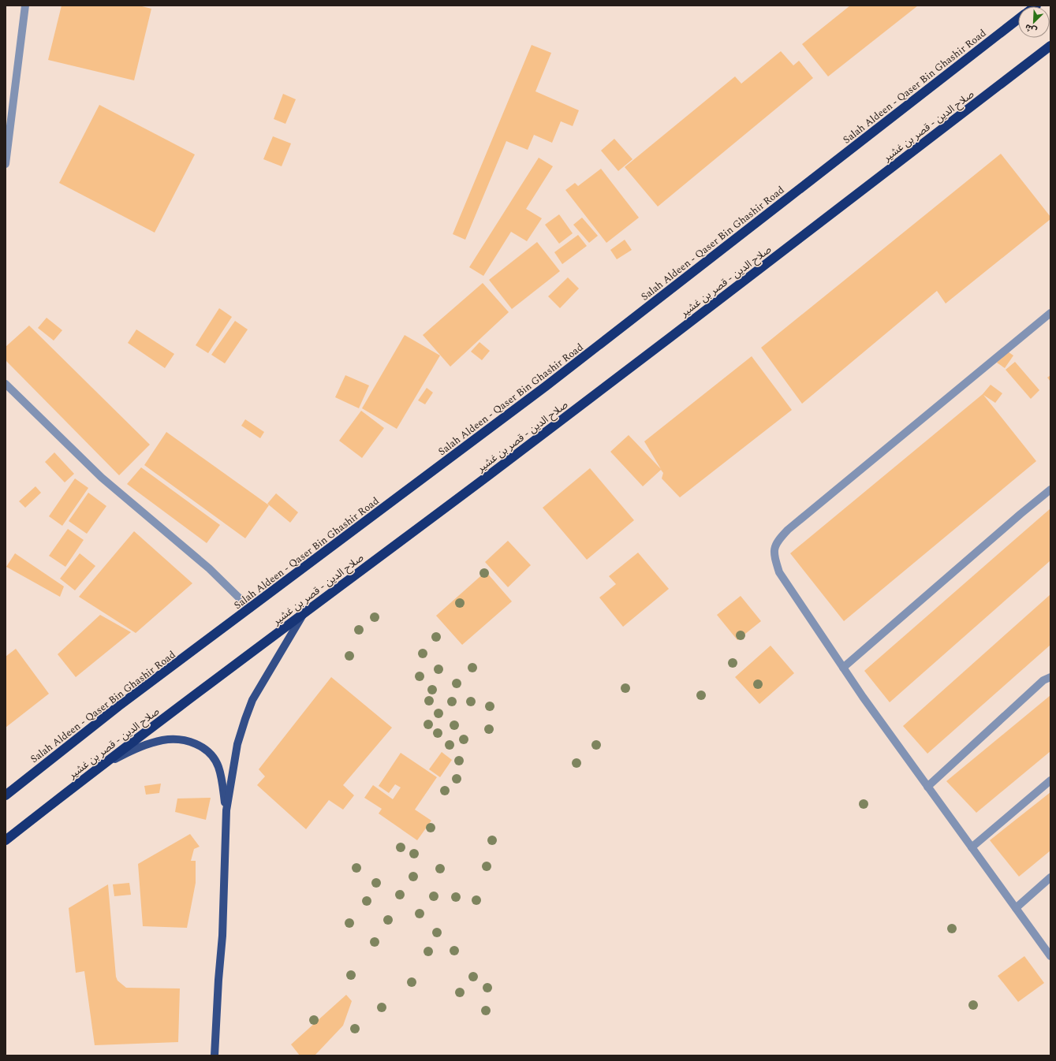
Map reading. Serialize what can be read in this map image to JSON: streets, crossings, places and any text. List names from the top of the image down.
{
  "streets": {
    "highway": ["Salah Aldeen - Qaser Bin Ghashir Road", "صلاح الدين - قصر بن غشير"]
  },
  "north": "bottom left"
}
